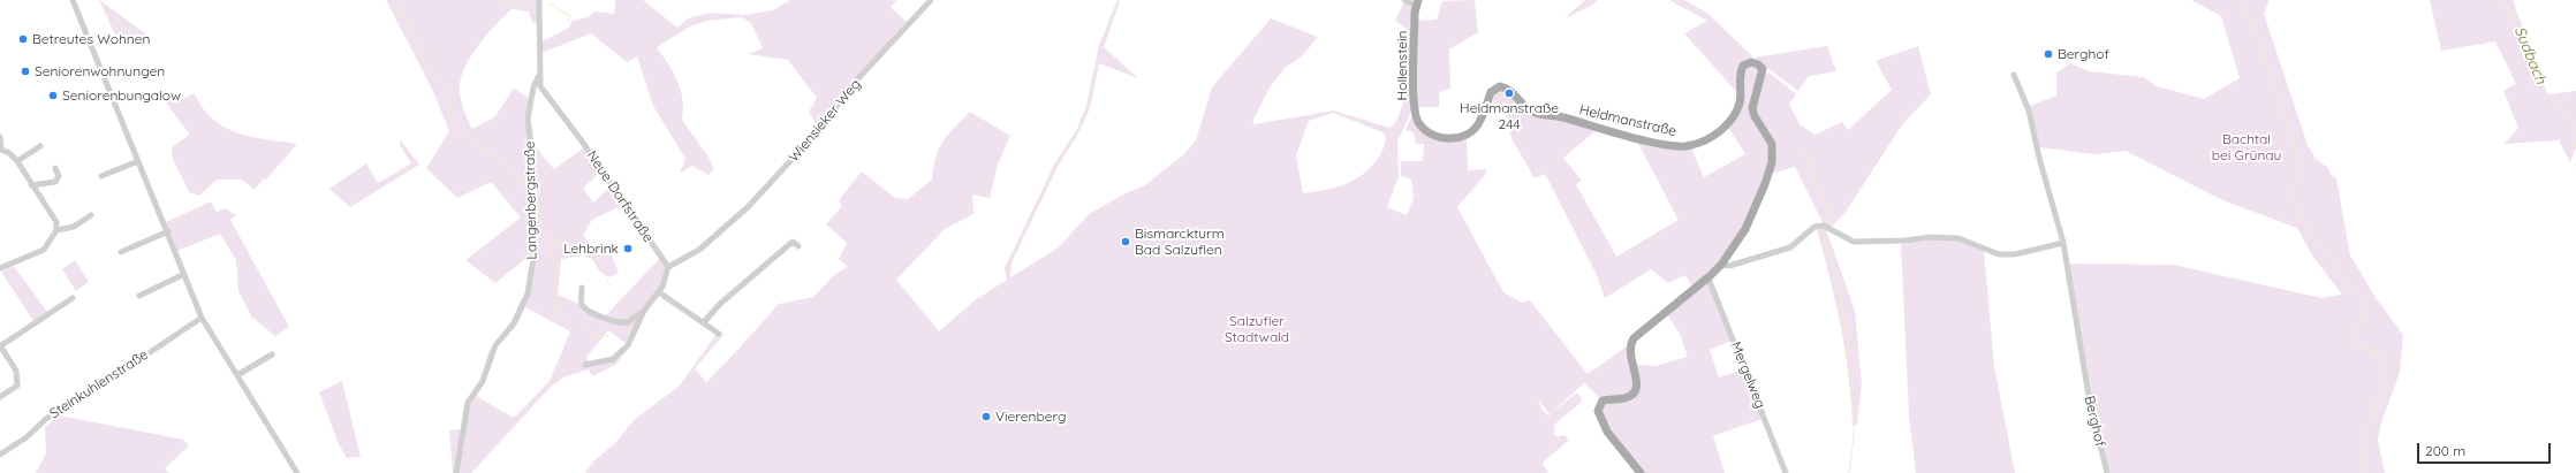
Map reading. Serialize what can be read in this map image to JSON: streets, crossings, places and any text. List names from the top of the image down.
{
  "streets": {
    "main road": ["Hollenstein", "Heldmanstraße"],
    "street": [
      "Wiensieker Weg",
      "Neue Dorfstraße",
      "Langenbergstraße",
      "Mergelweg",
      "Steinkuhlenstraße",
      "Berghof"
    ]
  },
  "crossings": [
    ["Hollenstein", "Heldmanstraße"],
    ["Wiensieker Weg", "Neue Dorfstraße"],
    ["Heldmanstraße", "Mergelweg"],
    ["Neue Dorfstraße", "Langenbergstraße"]
  ],
  "water": ["Sudbach"],
  "parks": ["Bachtal bei Grünau", "Salzufler Stadtwald"],
  "places": [
    "Betreutes Wohnen",
    "Berghof",
    "Seniorenwohnungen",
    "Heldmanstraße 244",
    "Seniorenbungalow",
    "Bismarckturm Bad Salzuflen",
    "Lehbrink",
    "Vierenberg"
  ],
  "scale_bar": "200 m"
}
